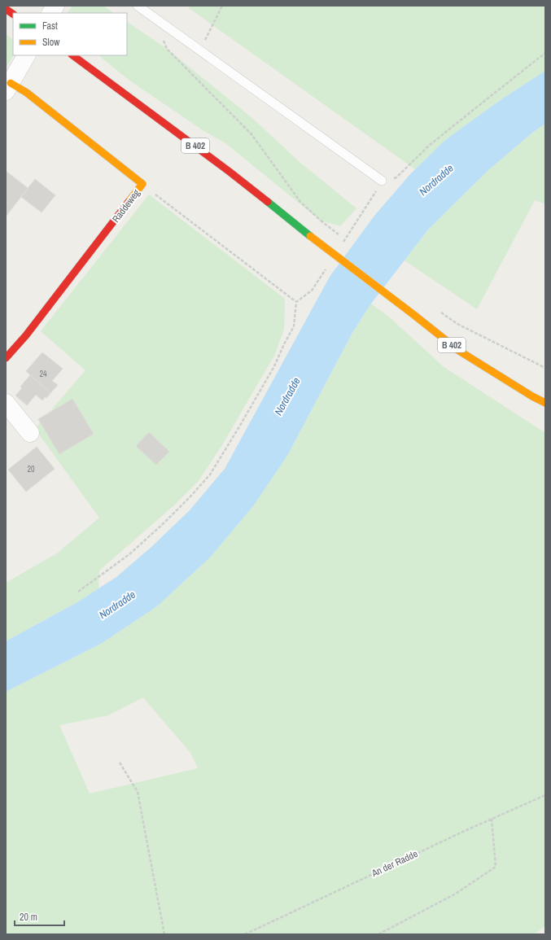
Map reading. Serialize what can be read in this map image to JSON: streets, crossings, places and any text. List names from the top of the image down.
{
  "streets": {
    "main road": ["B 402", "Raddeweg"],
    "path": ["An der Radde"]
  },
  "water": ["Nordradde"],
  "house_numbers": ["24", "20"],
  "legend": ["Fast", "Slow"],
  "scale_bar": "20 m"
}
